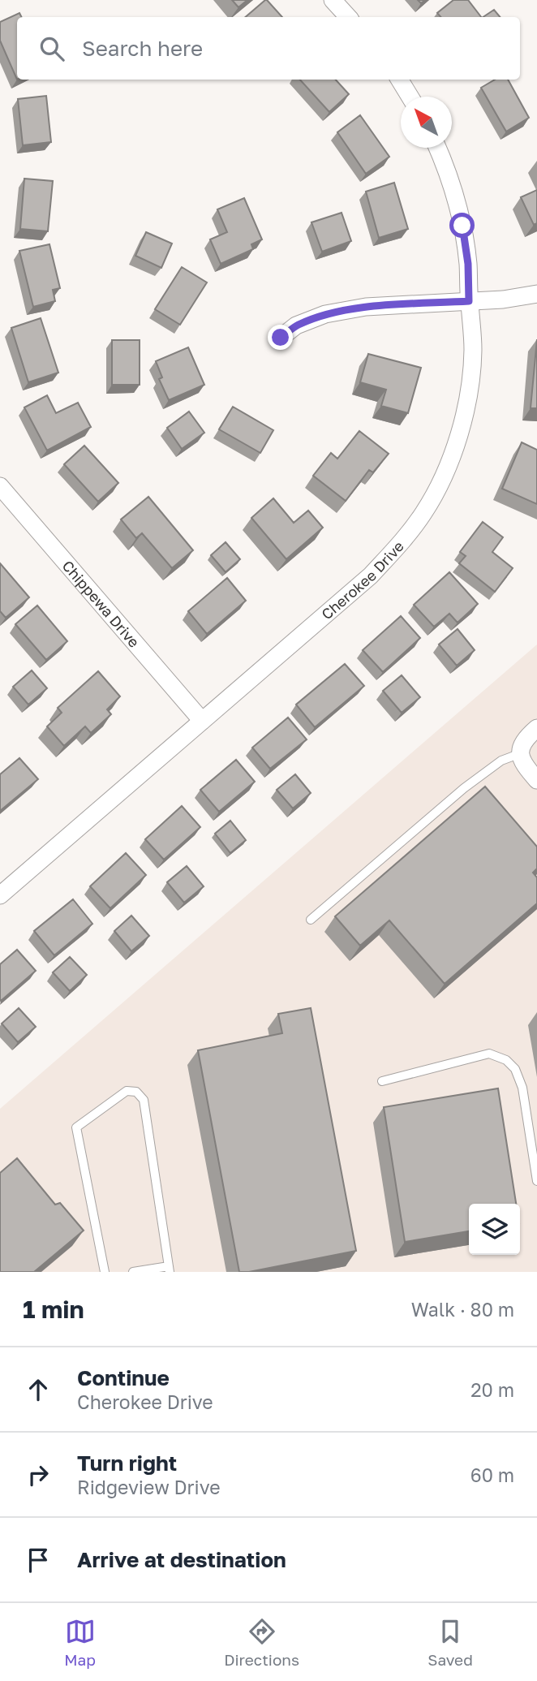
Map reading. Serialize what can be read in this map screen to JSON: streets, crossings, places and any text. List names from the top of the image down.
{
  "streets": {
    "street": ["Cherokee Drive", "Chippewa Drive"]
  },
  "crossings": [
    ["Cherokee Drive", "Chippewa Drive"]
  ],
  "north": "top left",
  "page": {
    "search": "Search here",
    "heading": ["1 min", "Walk · 80 m"],
    "list": [
      ["Continue", "Cherokee Drive", "20 m"],
      ["Turn right", "Ridgeview Drive", "60 m"],
      "Arrive at destination"
    ],
    "nav": ["Map", "Directions", "Saved"]
  }
}
